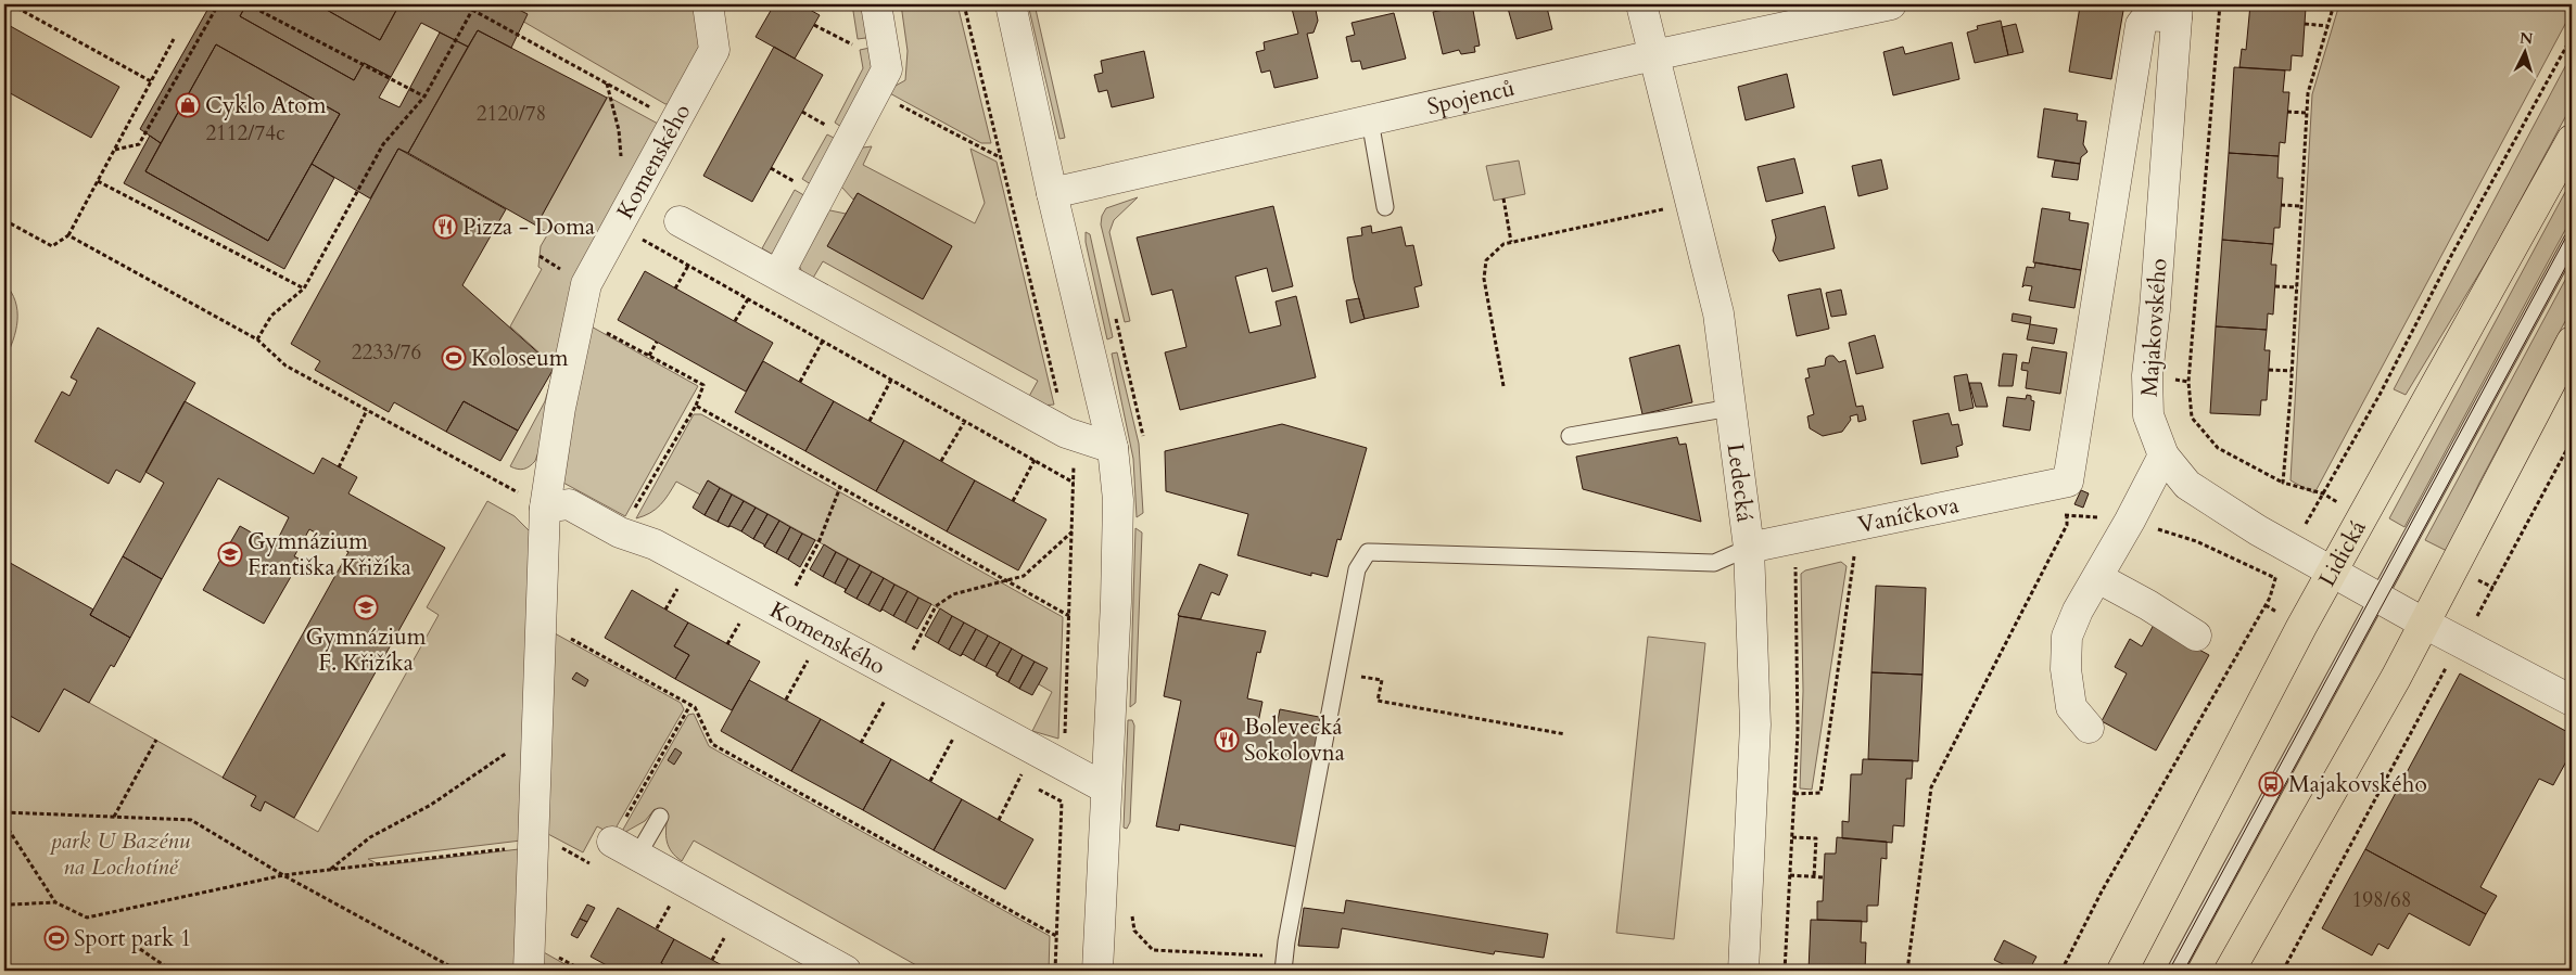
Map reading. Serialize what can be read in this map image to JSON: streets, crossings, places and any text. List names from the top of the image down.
{
  "streets": {
    "main road": ["Lidická"],
    "street": [
      "Spojenců",
      "Komenského",
      "Majakovského",
      "Ledecká",
      "Vaníčkova"
    ]
  },
  "crossings": [
    ["Spojenců", "Ledecká"],
    ["Majakovského", "Vaníčkova"],
    ["Majakovského", "Lidická"],
    ["Ledecká", "Vaníčkova"]
  ],
  "parks": ["park U Bazénu na Lochotíně"],
  "places": {
    "shop": ["Cyklo Atom"],
    "restaurant": ["Pizza - Doma", "Bolevecká Sokolovna"],
    "sports": ["Koloseum", "Sport park 1"],
    "school or university": ["Gymnázium Františka Křižíka", "Gymnázium F. Křižíka"],
    "bus stop": ["Majakovského"]
  },
  "house_numbers": [
    "2120/78",
    "2112/74c",
    "2233/76",
    "198/68"
  ],
  "north": "top"
}
